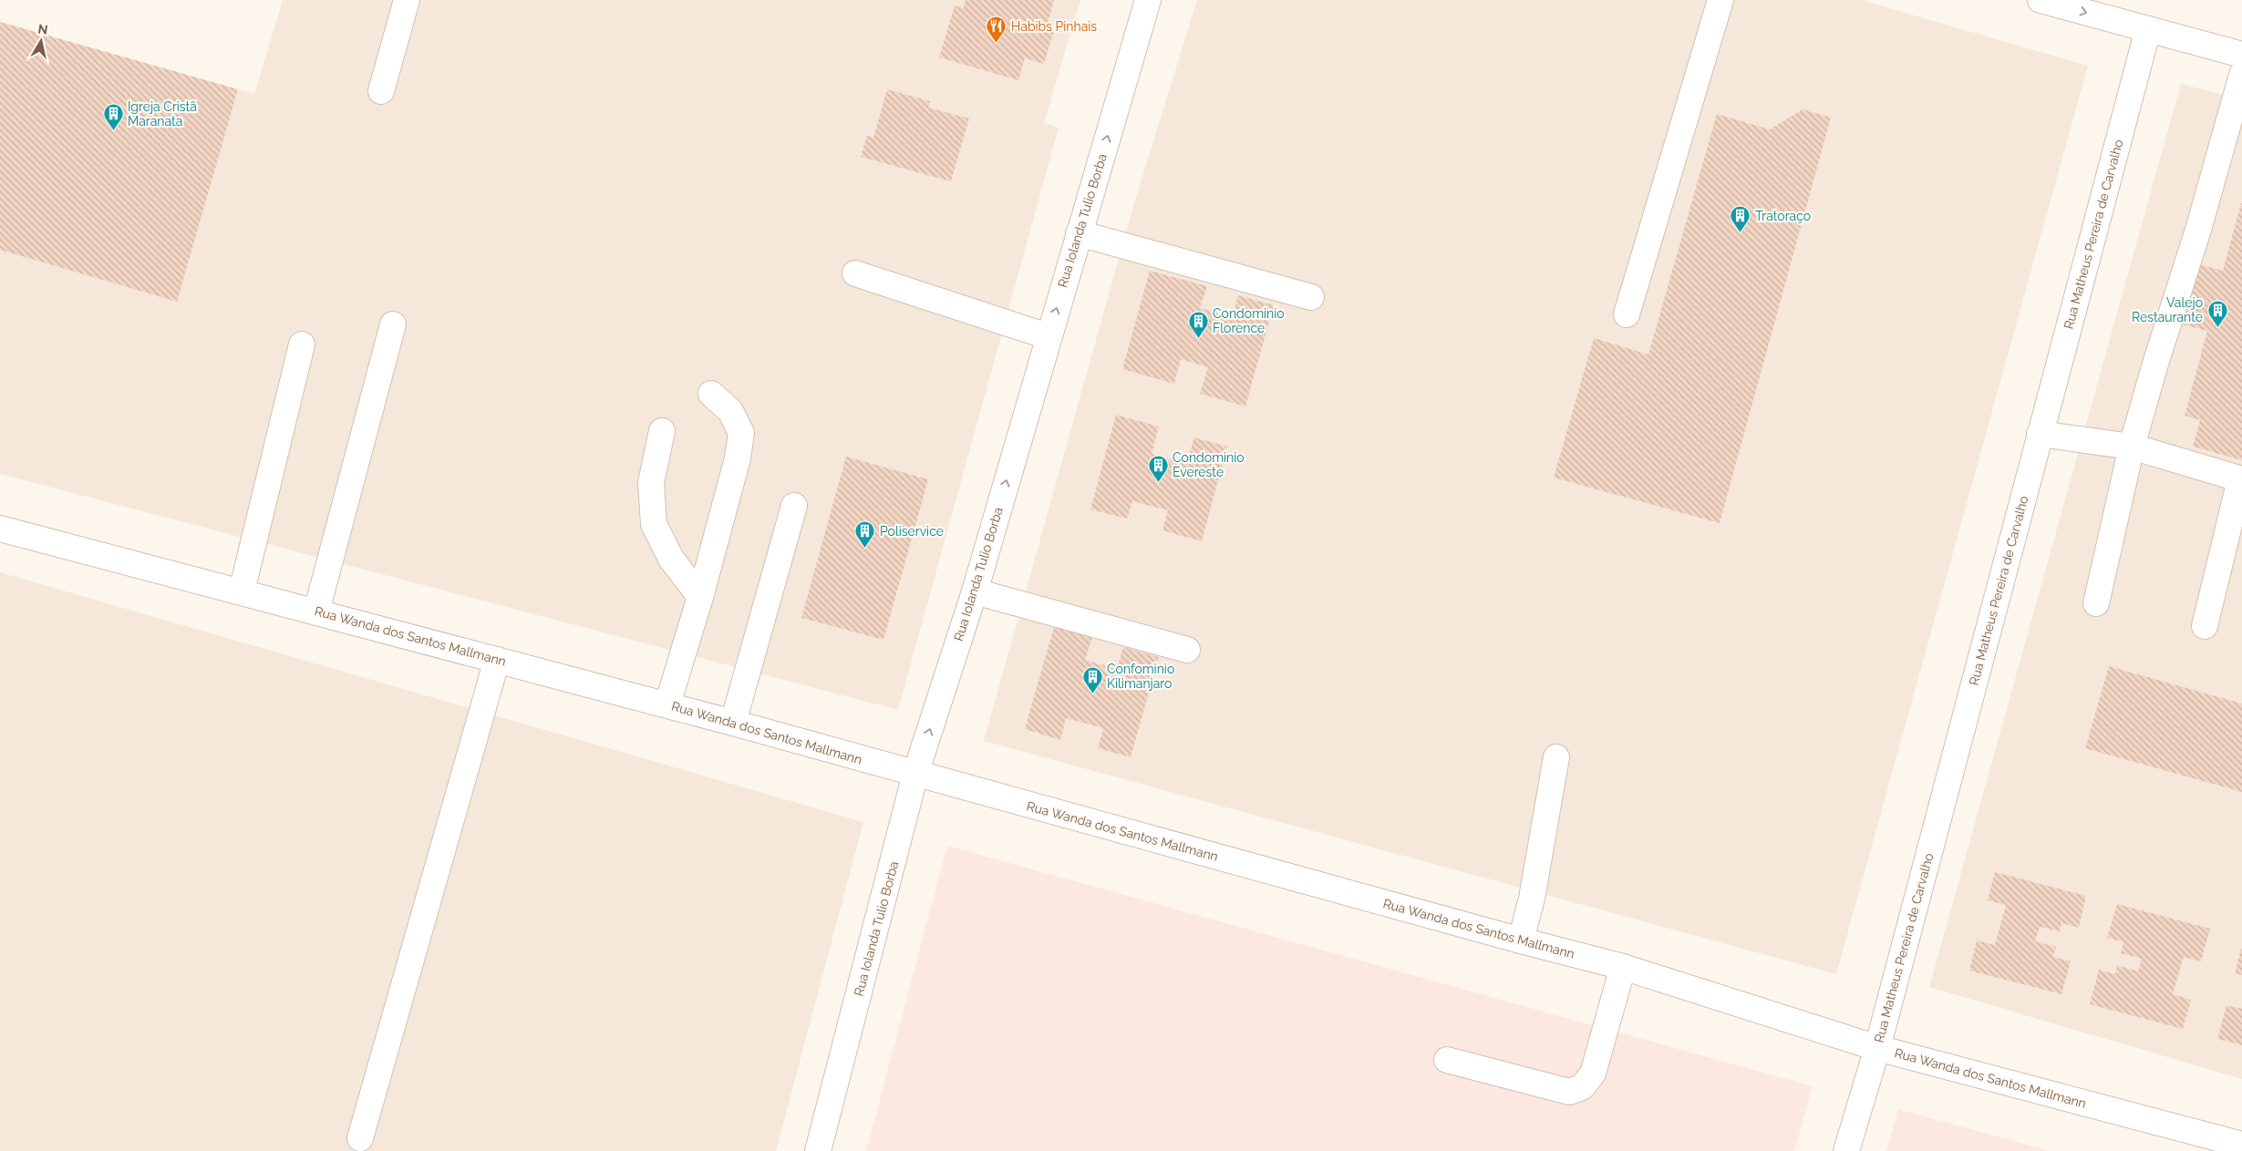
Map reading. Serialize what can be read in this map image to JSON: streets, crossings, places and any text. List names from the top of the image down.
{
  "streets": {
    "street": ["Rua Iolanda Tulio Borba", "Rua Matheus Pereira de Carvalho", "Rua Wanda dos Santos Mallmann"]
  },
  "crossings": [
    ["Rua Iolanda Tulio Borba", "Rua Wanda dos Santos Mallmann"],
    ["Rua Matheus Pereira de Carvalho", "Rua Wanda dos Santos Mallmann"]
  ],
  "one_way": ["Rua Iolanda Tulio Borba"],
  "places": {
    "restaurant": ["Habibs Pinhais"],
    "building": [
      "Igreja Cristã Maranata",
      "Tratoraço",
      "Valejo Restaurante",
      "Condominio Florence",
      "Condominio Evereste",
      "Poliservice",
      "Confominio Kilimanjaro"
    ]
  },
  "north": "top"
}
